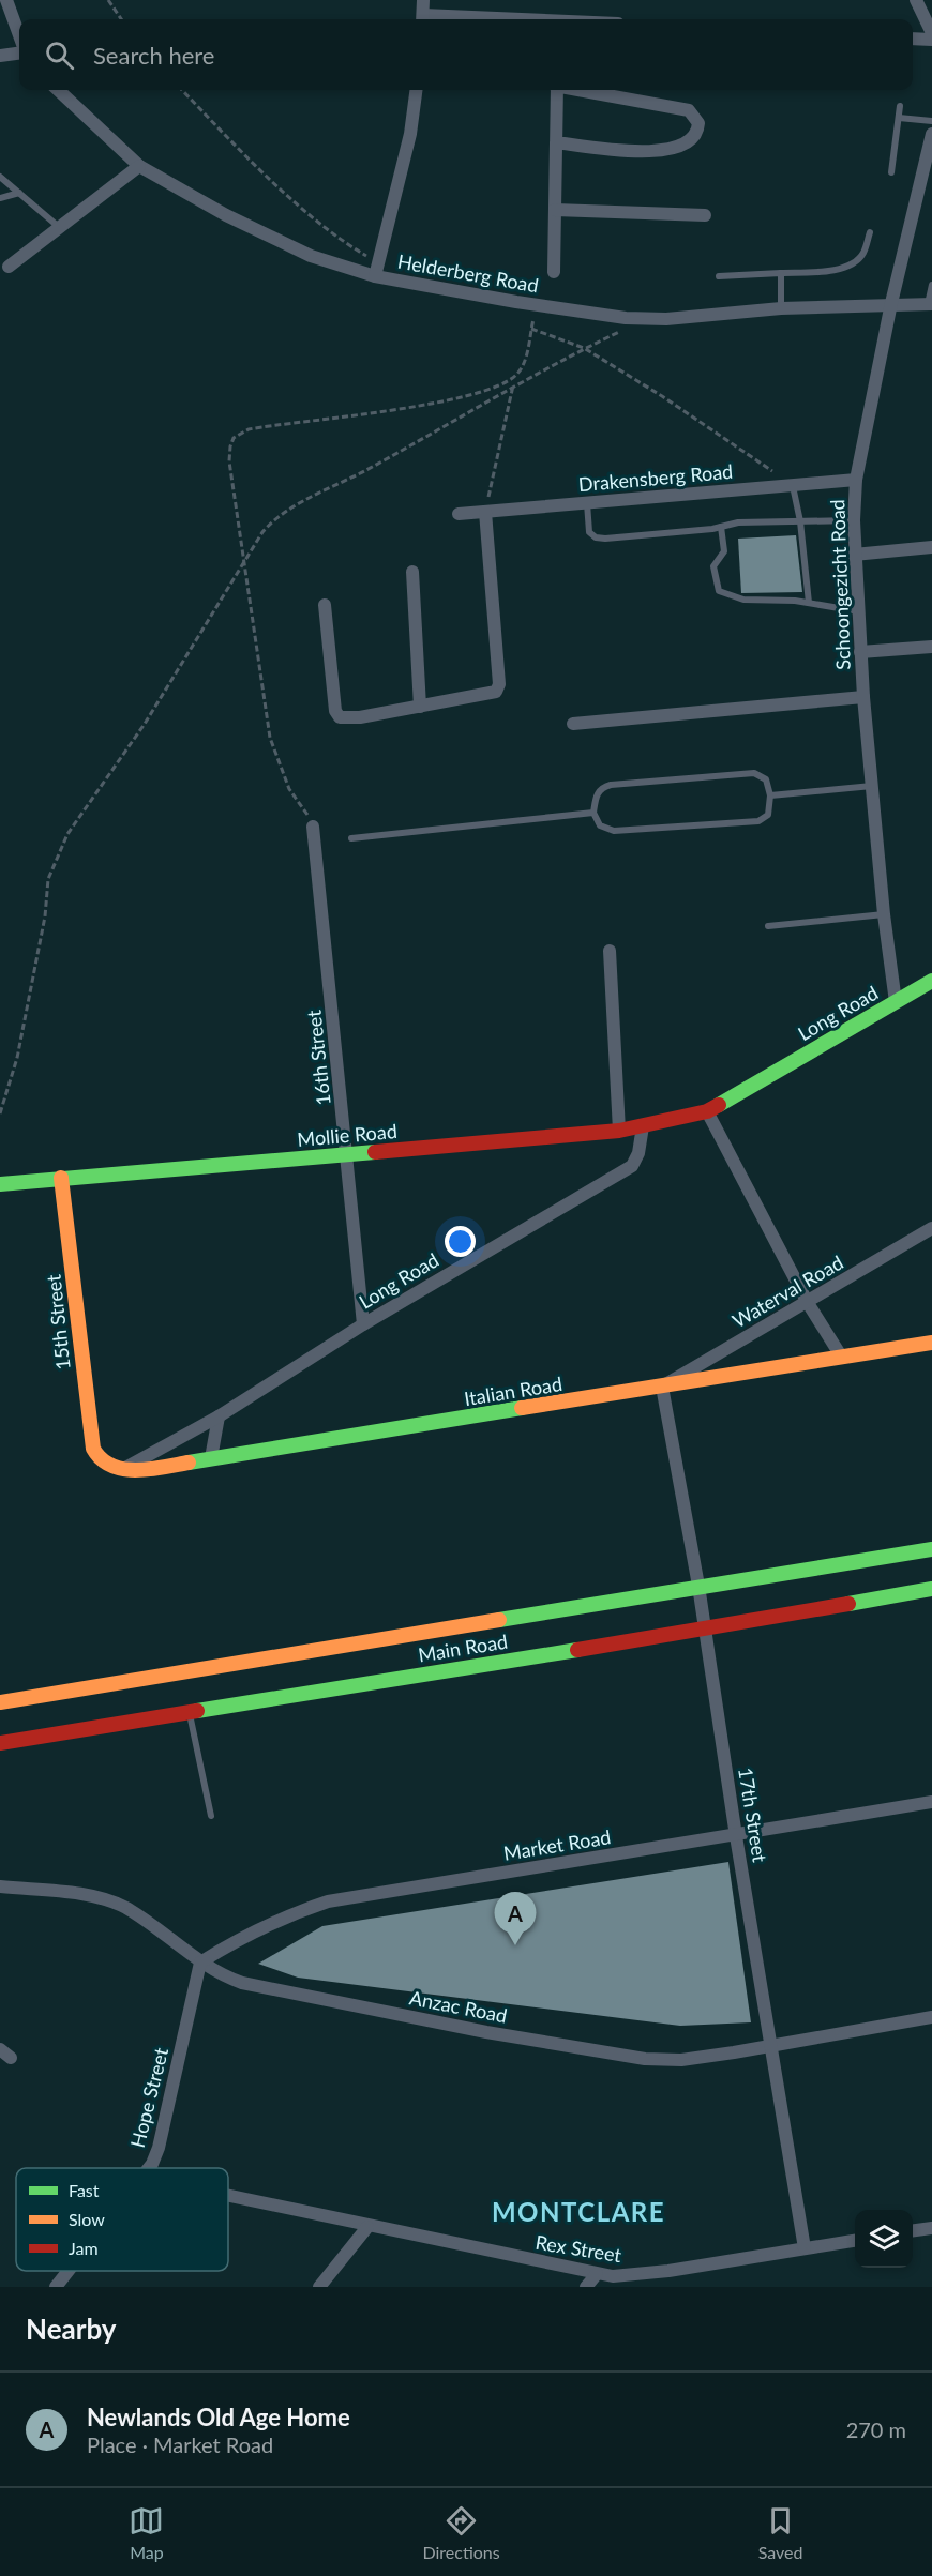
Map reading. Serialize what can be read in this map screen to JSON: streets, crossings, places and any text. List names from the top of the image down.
{
  "streets": {
    "main road": [
      "Long Road",
      "Mollie Road",
      "15th Street",
      "Italian Road",
      "Main Road"
    ],
    "street": [
      "Helderberg Road",
      "Drakensberg Road",
      "Schoongezicht Road",
      "16th Street",
      "Waterval Road",
      "17th Street",
      "Market Road",
      "Anzac Road",
      "Hope Street",
      "Rex Street"
    ]
  },
  "crossings": [
    ["Helderberg Road", "Schoongezicht Road"],
    ["Drakensberg Road", "Schoongezicht Road"],
    ["Schoongezicht Road", "Long Road"],
    ["Long Road", "16th Street"],
    ["Long Road", "Mollie Road"],
    ["Long Road", "Italian Road"],
    ["16th Street", "Mollie Road"],
    ["Mollie Road", "15th Street"],
    ["Waterval Road", "Italian Road"],
    ["Waterval Road", "17th Street"],
    ["15th Street", "Italian Road"],
    ["Italian Road", "17th Street"],
    ["Main Road", "17th Street"],
    ["17th Street", "Market Road"],
    ["17th Street", "Anzac Road"],
    ["17th Street", "Rex Street"],
    ["Market Road", "Anzac Road"],
    ["Market Road", "Hope Street"],
    ["Anzac Road", "Hope Street"]
  ],
  "districts": ["MONTCLARE"],
  "legend": ["Fast", "Slow", "Jam"],
  "page": {
    "search": "Search here",
    "pins": "A",
    "heading": "Nearby",
    "list": [
      {
        "mark": "A",
        "name": "Newlands Old Age Home",
        "note": "Place · Market Road",
        "value": "270 m"
      }
    ],
    "nav": ["Map", "Directions", "Saved"]
  }
}
